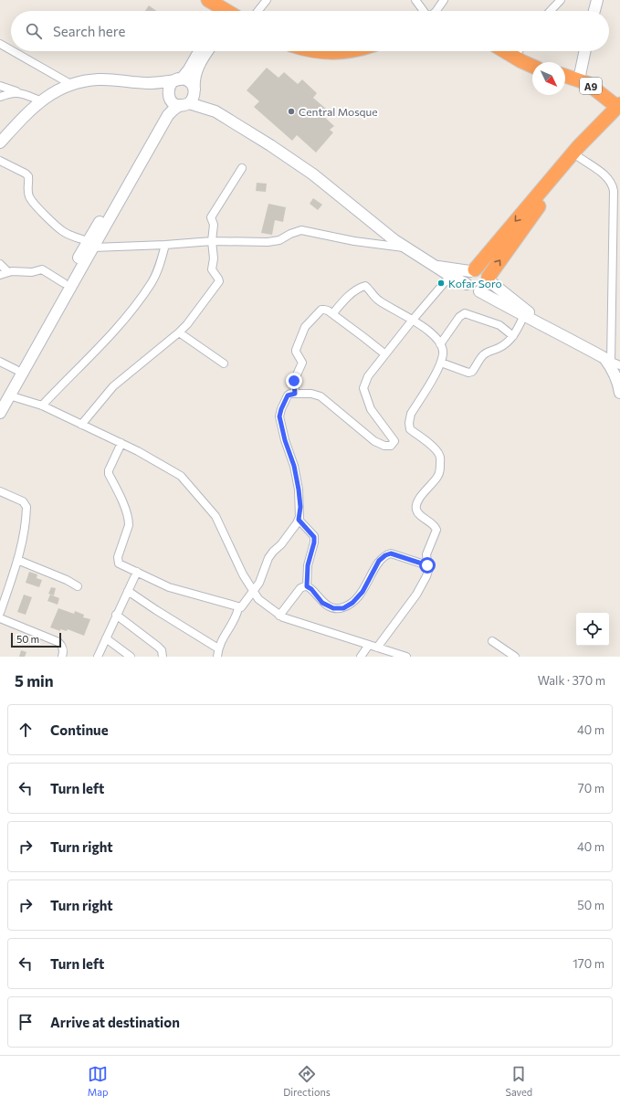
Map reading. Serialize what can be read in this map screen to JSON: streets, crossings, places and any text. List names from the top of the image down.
{
  "streets": {
    "highway": ["A9"]
  },
  "places": ["Central Mosque", "Kofar Soro"],
  "scale_bar": "50 m",
  "north": "bottom right",
  "page": {
    "search": "Search here",
    "scale": "50 m",
    "heading": ["5 min", "Walk · 370 m"],
    "list": [
      ["Continue", "40 m"],
      ["Turn left", "70 m"],
      ["Turn right", "40 m"],
      ["Turn right", "50 m"],
      ["Turn left", "170 m"],
      "Arrive at destination"
    ],
    "nav": ["Map", "Directions", "Saved"]
  }
}
